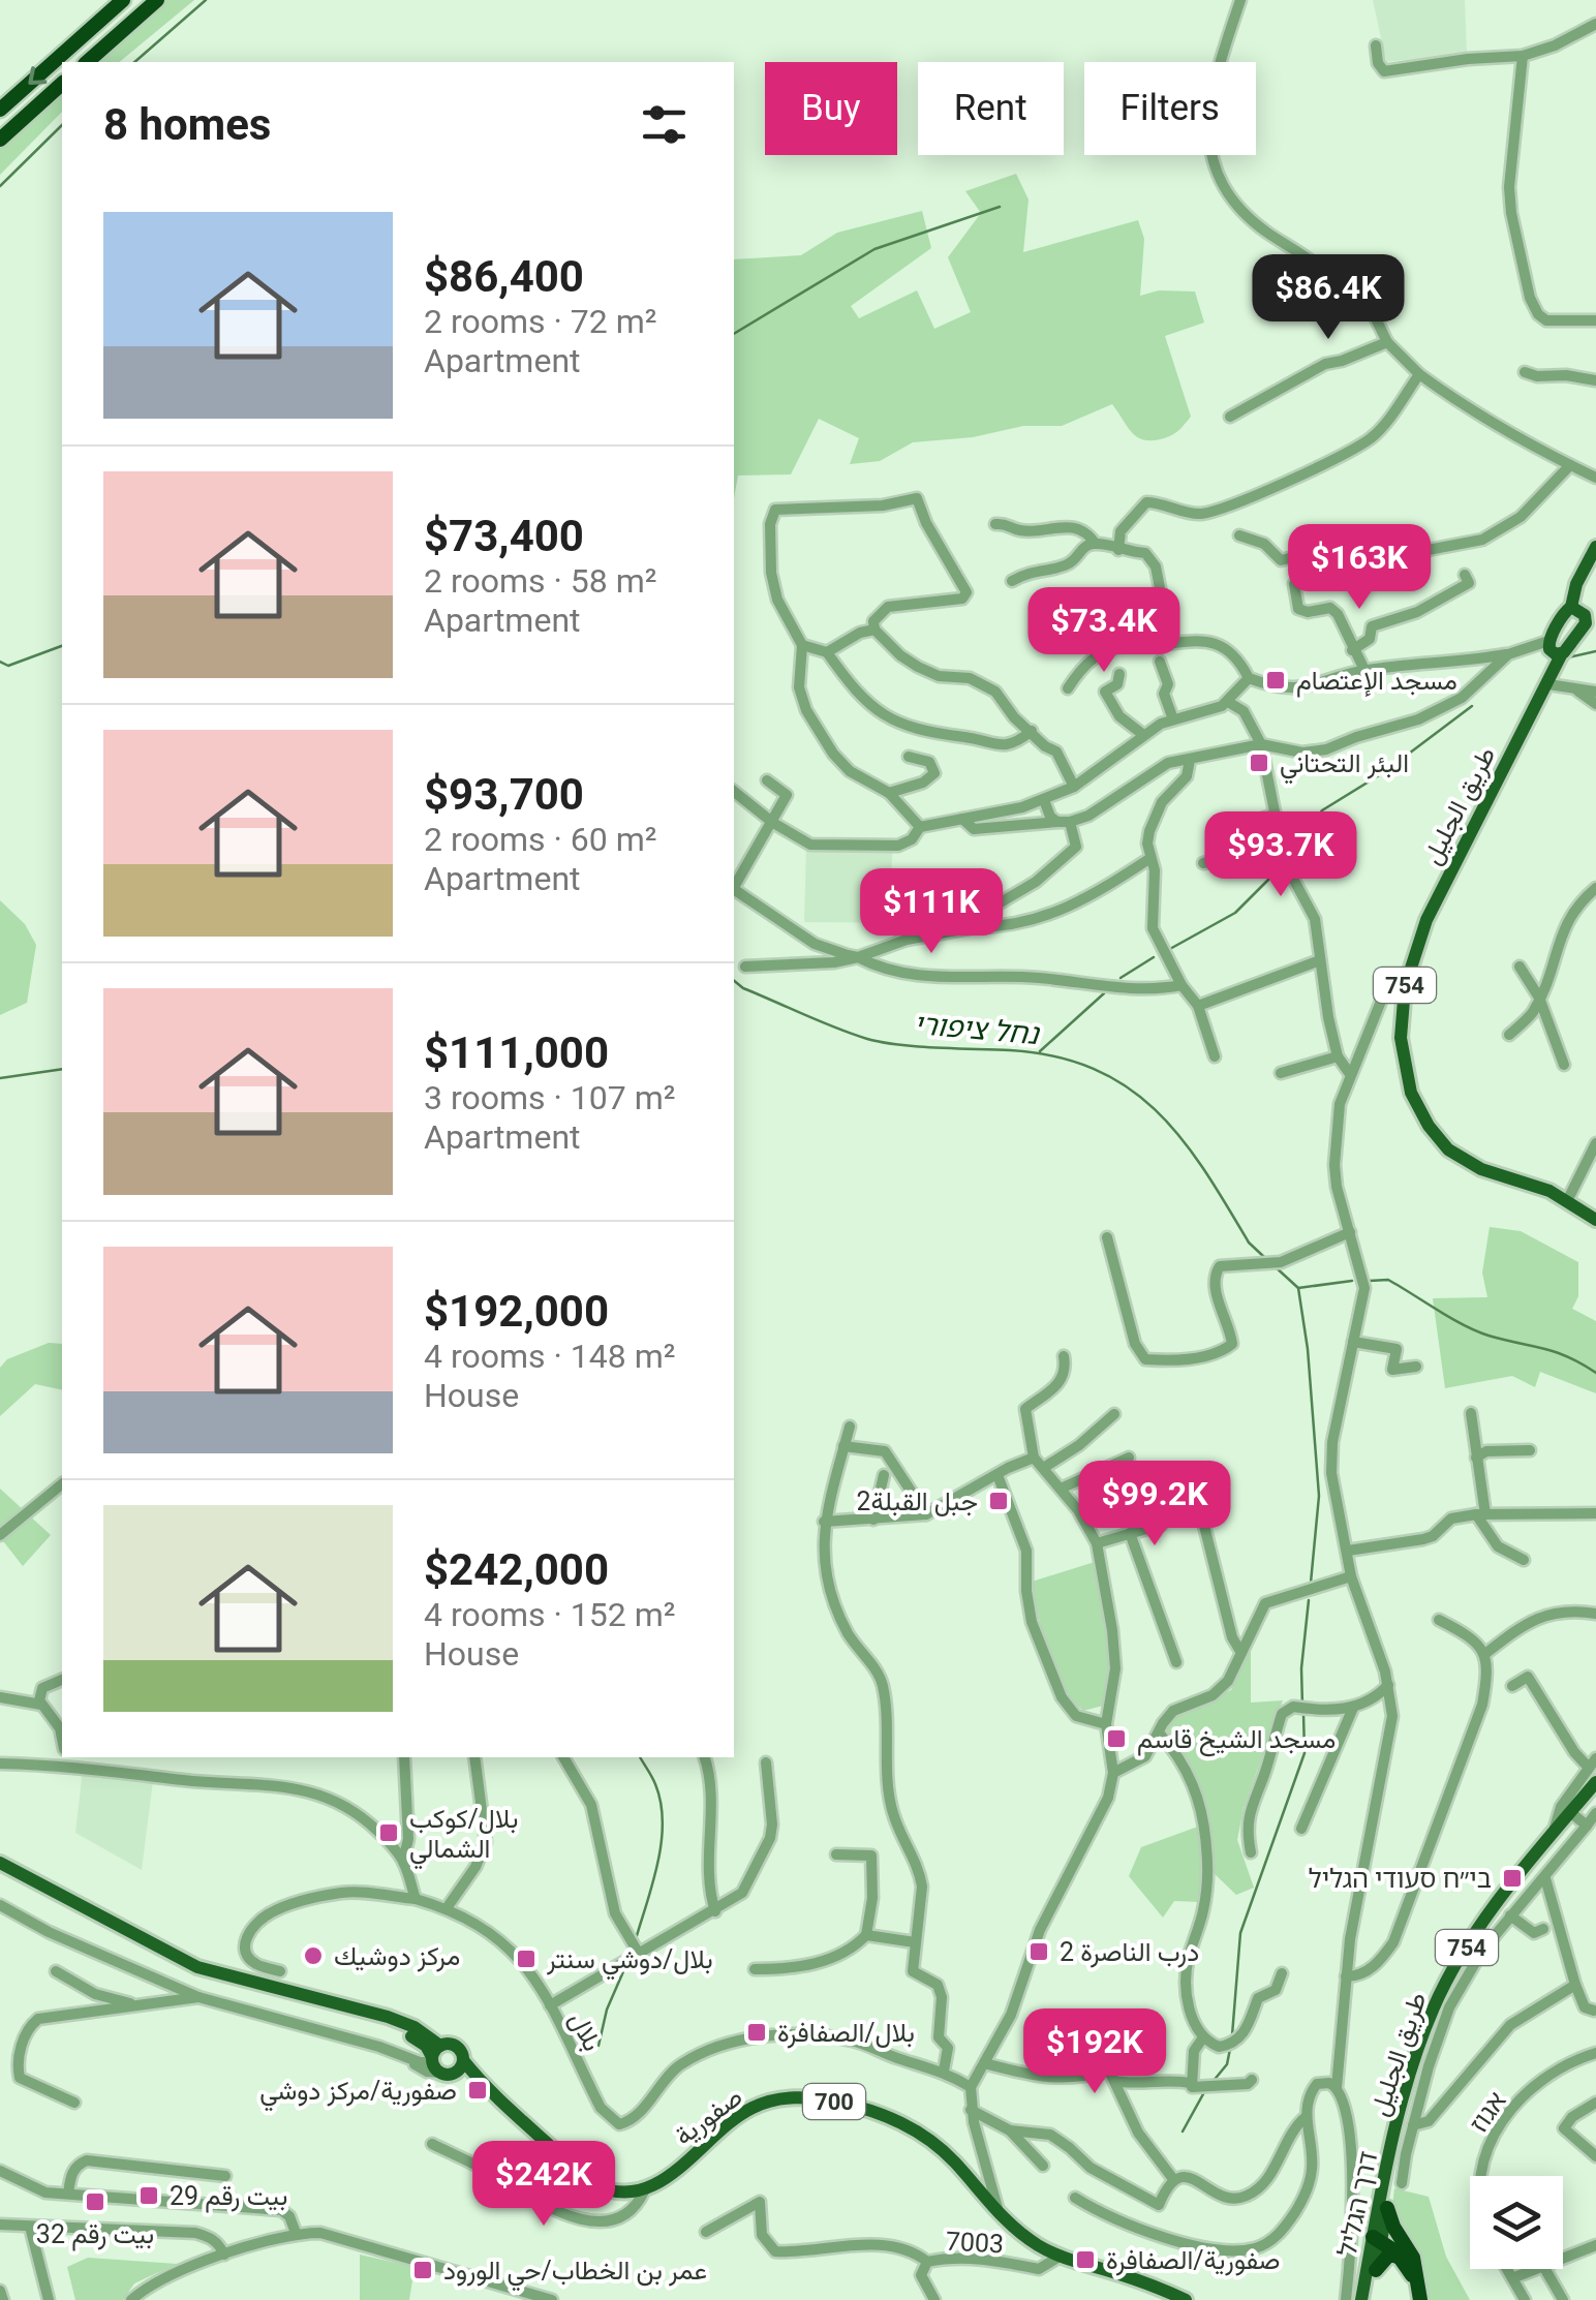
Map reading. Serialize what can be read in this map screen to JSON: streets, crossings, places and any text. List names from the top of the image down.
{
  "streets": {
    "main road": [
      "طريق الجليل",
      "754",
      "700",
      "صفورية",
      "דרך הגליל"
    ],
    "street": ["بلال", "אגוז", "7003"]
  },
  "crossings": [
    ["طريق الجليل", "דרך הגליל"],
    ["صفورية", "7003"]
  ],
  "water": ["נחל ציפורי"],
  "places": {
    "transit": [
      "مسجد الإعتصام",
      "البئر التحتاني",
      "جبل القبلة2",
      "مسجد الشيخ قاسم",
      "بلال/كوكب الشمالي",
      "בי״ח סעודי הגליל",
      "درب الناصرة 2",
      "بلال/دوشي سنتر",
      "بلال/الصفافرة",
      "صفورية/مركز دوشي",
      "بيت رقم 29",
      "بيت رقم 32",
      "صفورية/الصفافرة",
      "عمر بن الخطاب/حي الورود"
    ],
    "other": ["مركز دوشيك"]
  },
  "page": {
    "chip": ["Buy", "Rent", "Filters"],
    "heading": "8 homes",
    "list": [
      {
        "name": "$86,400",
        "note": "2 rooms · 72 m² · Apartment"
      },
      {
        "name": "$73,400",
        "note": "2 rooms · 58 m² · Apartment"
      },
      {
        "name": "$93,700",
        "note": "2 rooms · 60 m² · Apartment"
      },
      {
        "name": "$111,000",
        "note": "3 rooms · 107 m² · Apartment"
      },
      {
        "name": "$192,000",
        "note": "4 rooms · 148 m² · House"
      },
      {
        "name": "$242,000",
        "note": "4 rooms · 152 m² · House"
      }
    ],
    "price": [
      "$86.4K",
      "$163K",
      "$73.4K",
      "$93.7K",
      "$111K",
      "$99.2K",
      "$192K",
      "$242K"
    ]
  }
}
